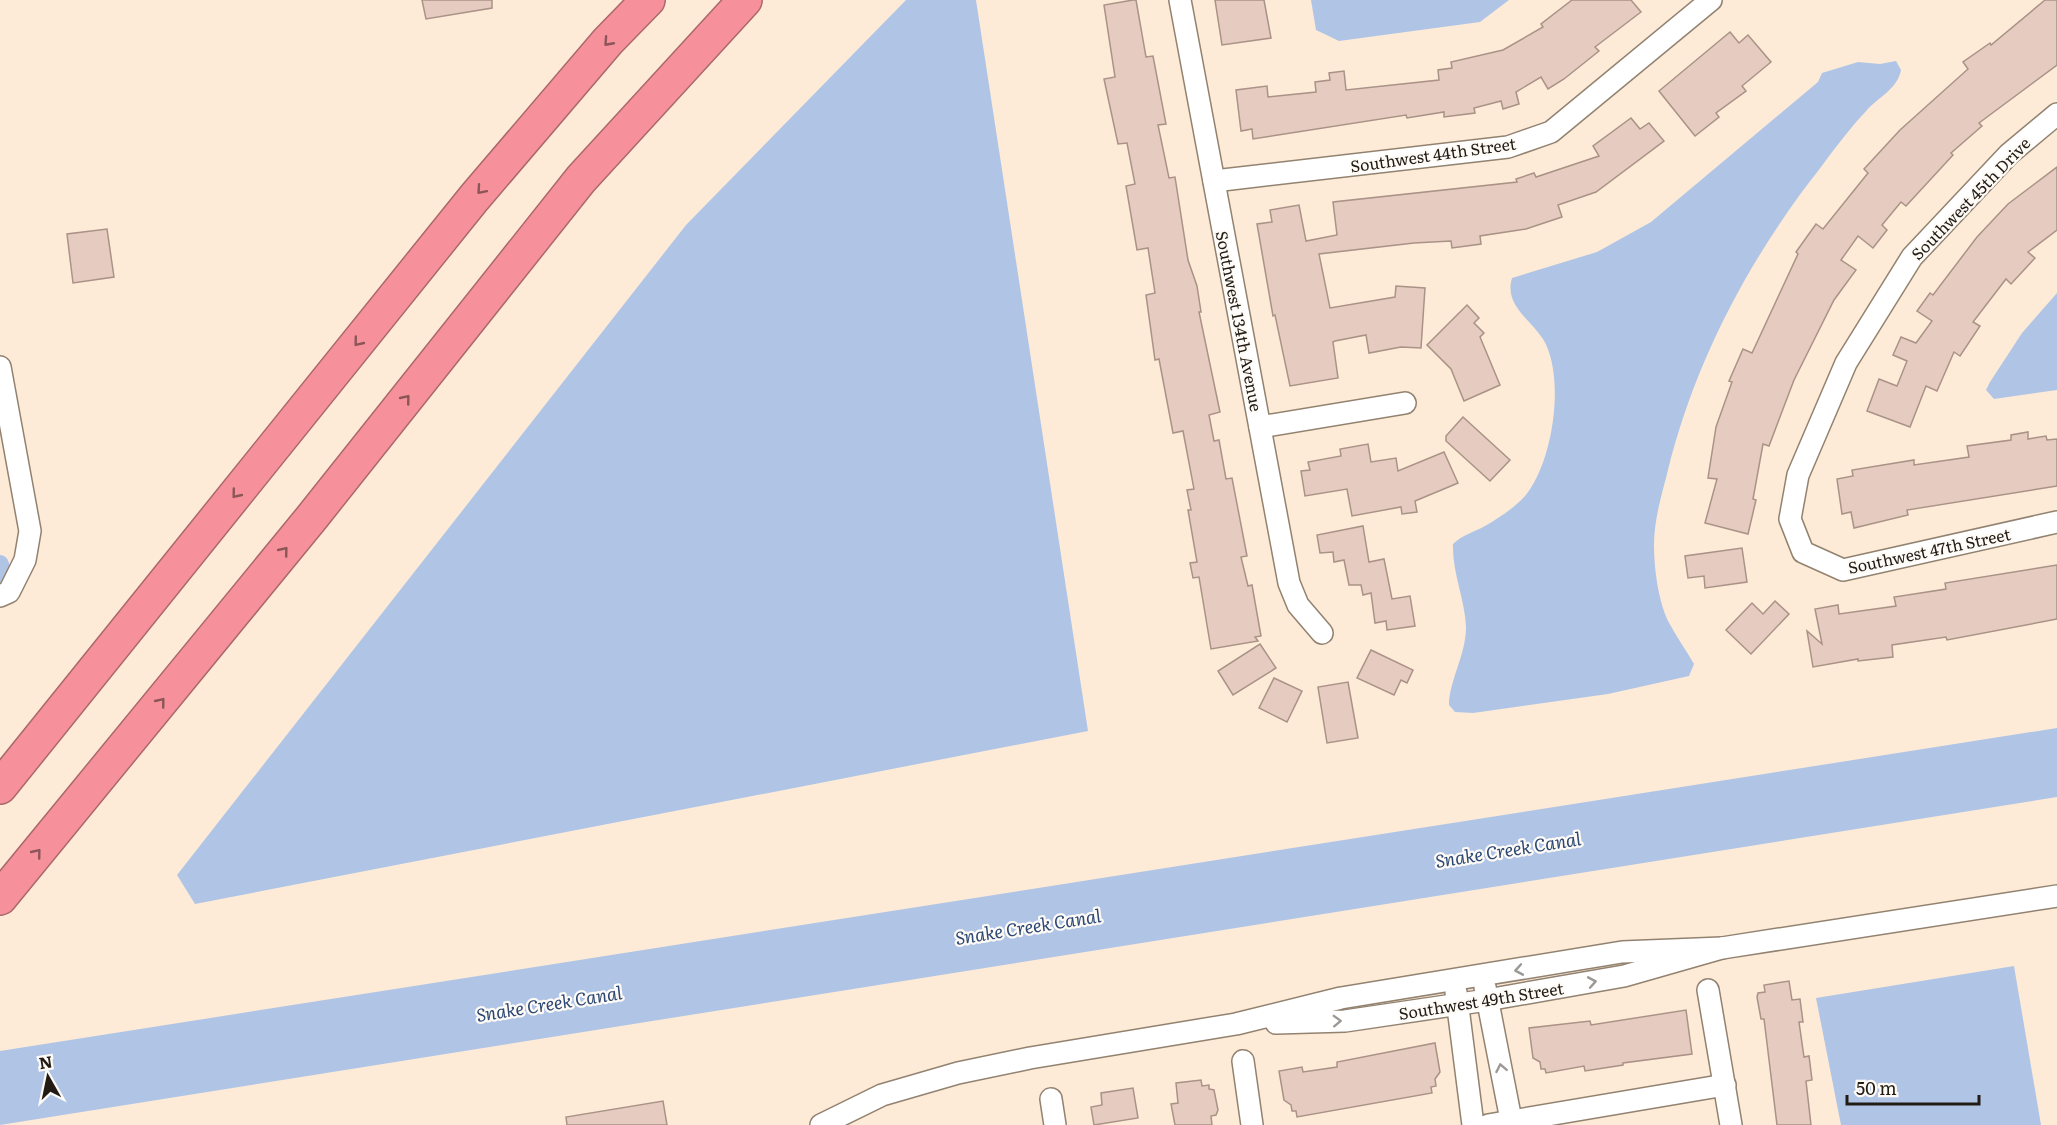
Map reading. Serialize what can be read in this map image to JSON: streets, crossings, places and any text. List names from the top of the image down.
{
  "streets": {
    "street": [
      "Southwest 44th Street",
      "Southwest 45th Drive",
      "Southwest 134th Avenue",
      "Southwest 47th Street",
      "Southwest 49th Street"
    ]
  },
  "crossings": [
    ["Southwest 44th Street", "Southwest 134th Avenue"],
    ["Southwest 45th Drive", "Southwest 47th Street"]
  ],
  "water": ["Snake Creek Canal"],
  "scale_bar": "50 m",
  "north": "top"
}
